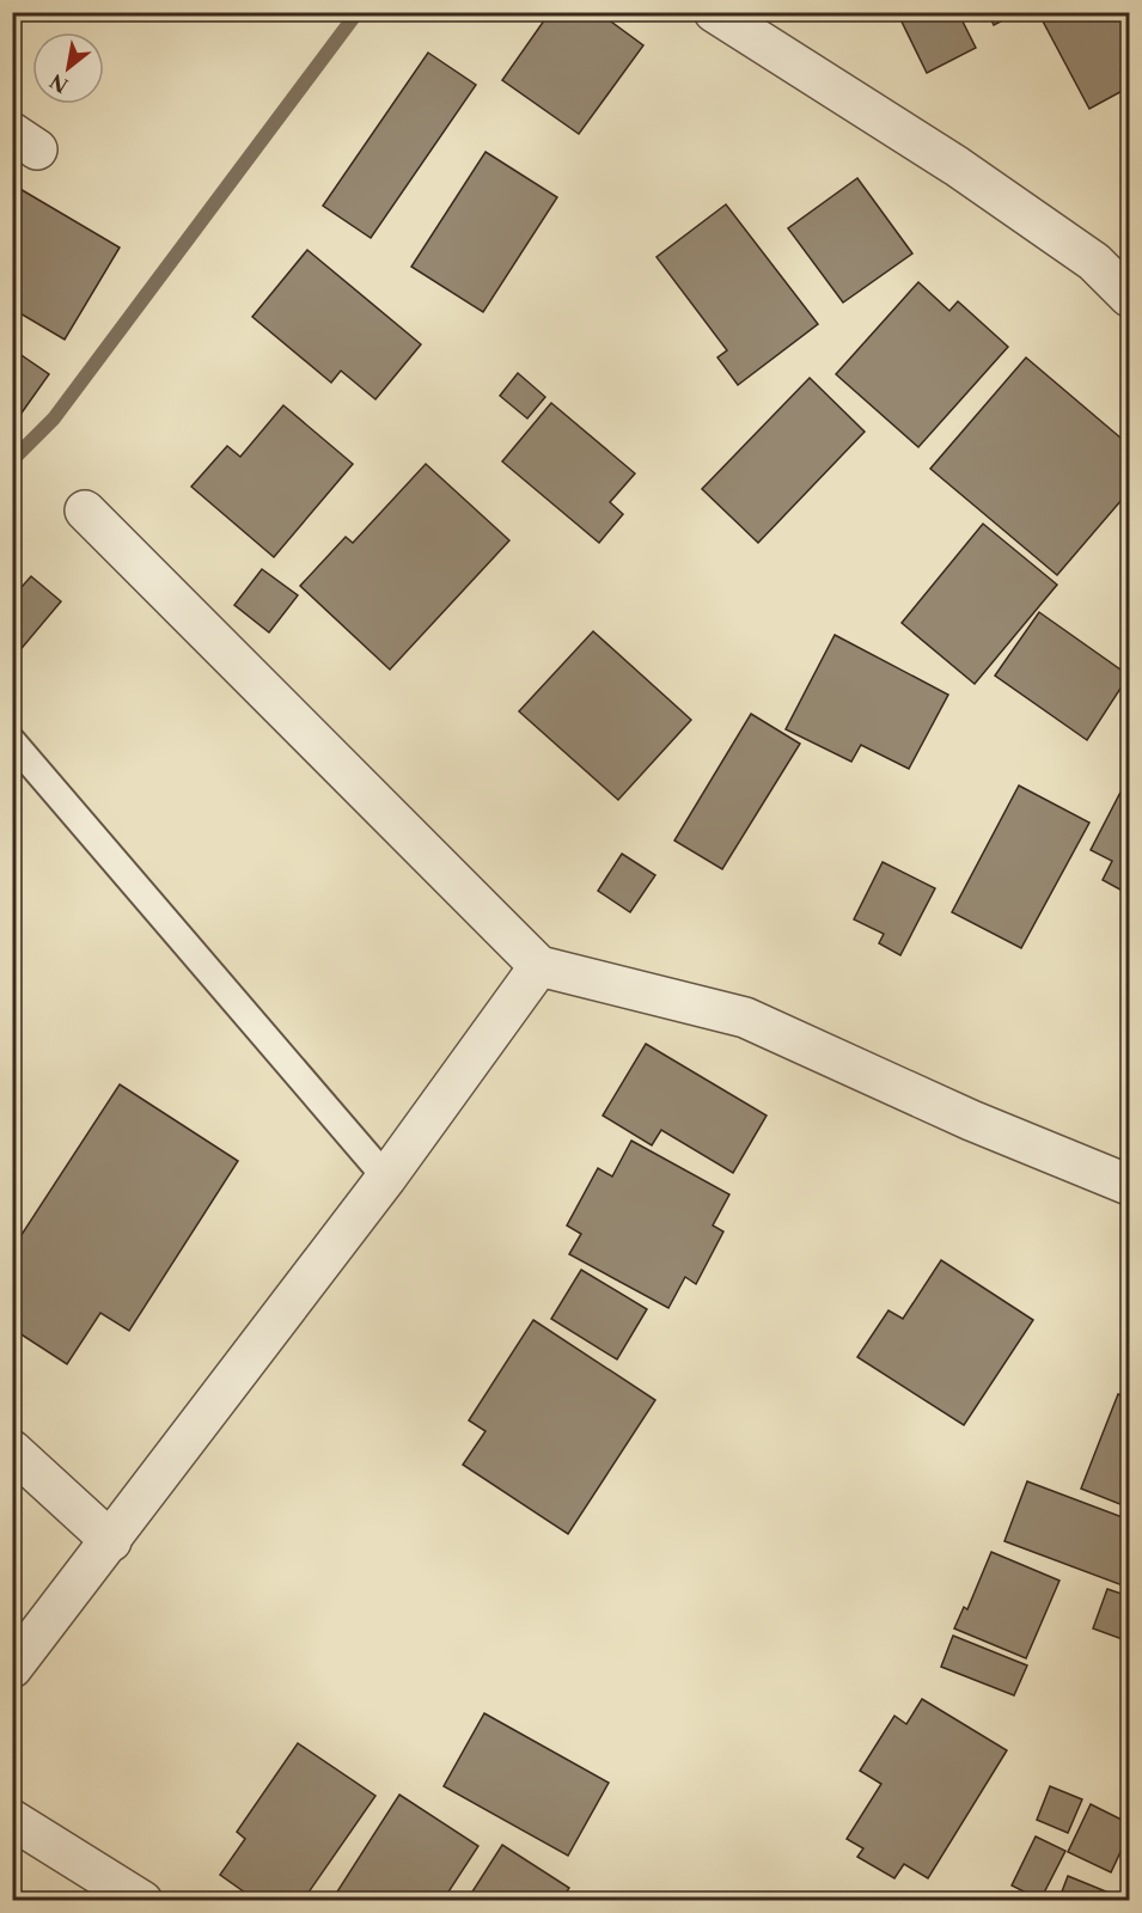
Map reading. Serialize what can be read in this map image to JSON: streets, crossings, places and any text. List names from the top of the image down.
{
  "north": "bottom left"
}
